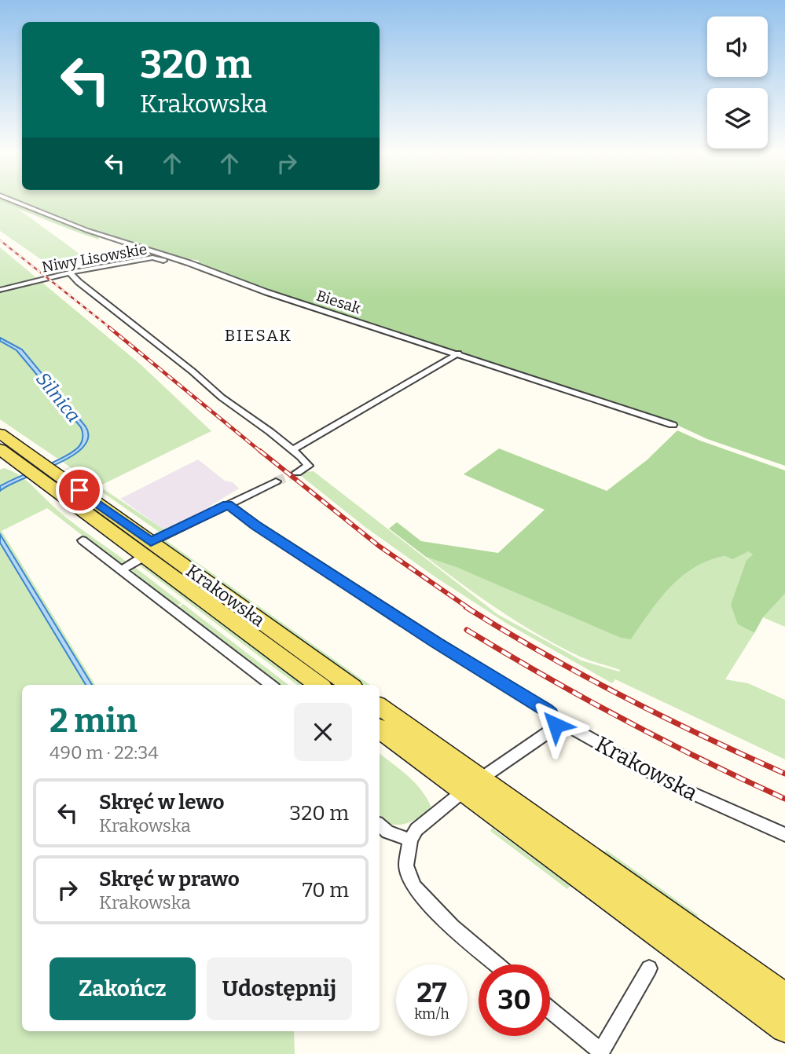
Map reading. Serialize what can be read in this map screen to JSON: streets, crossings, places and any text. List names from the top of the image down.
{
  "streets": {
    "main road": ["Krakowska"],
    "street": ["Niwy Lisowskie", "Biesak"]
  },
  "crossings": [
    ["Niwy Lisowskie", "Biesak"]
  ],
  "districts": ["BIESAK"],
  "water": ["Silnica"],
  "page": {
    "turn": ["320 m", "Krakowska"],
    "heading": ["2 min", "490 m · 22:34"],
    "list": [
      {
        "name": "Skręć w lewo",
        "note": "Krakowska",
        "value": "320 m"
      },
      {
        "name": "Skręć w prawo",
        "note": "Krakowska",
        "value": "70 m"
      }
    ],
    "buttons": ["Zakończ", "Udostępnij"],
    "speed": "27 km/h",
    "limit": "30"
  }
}
